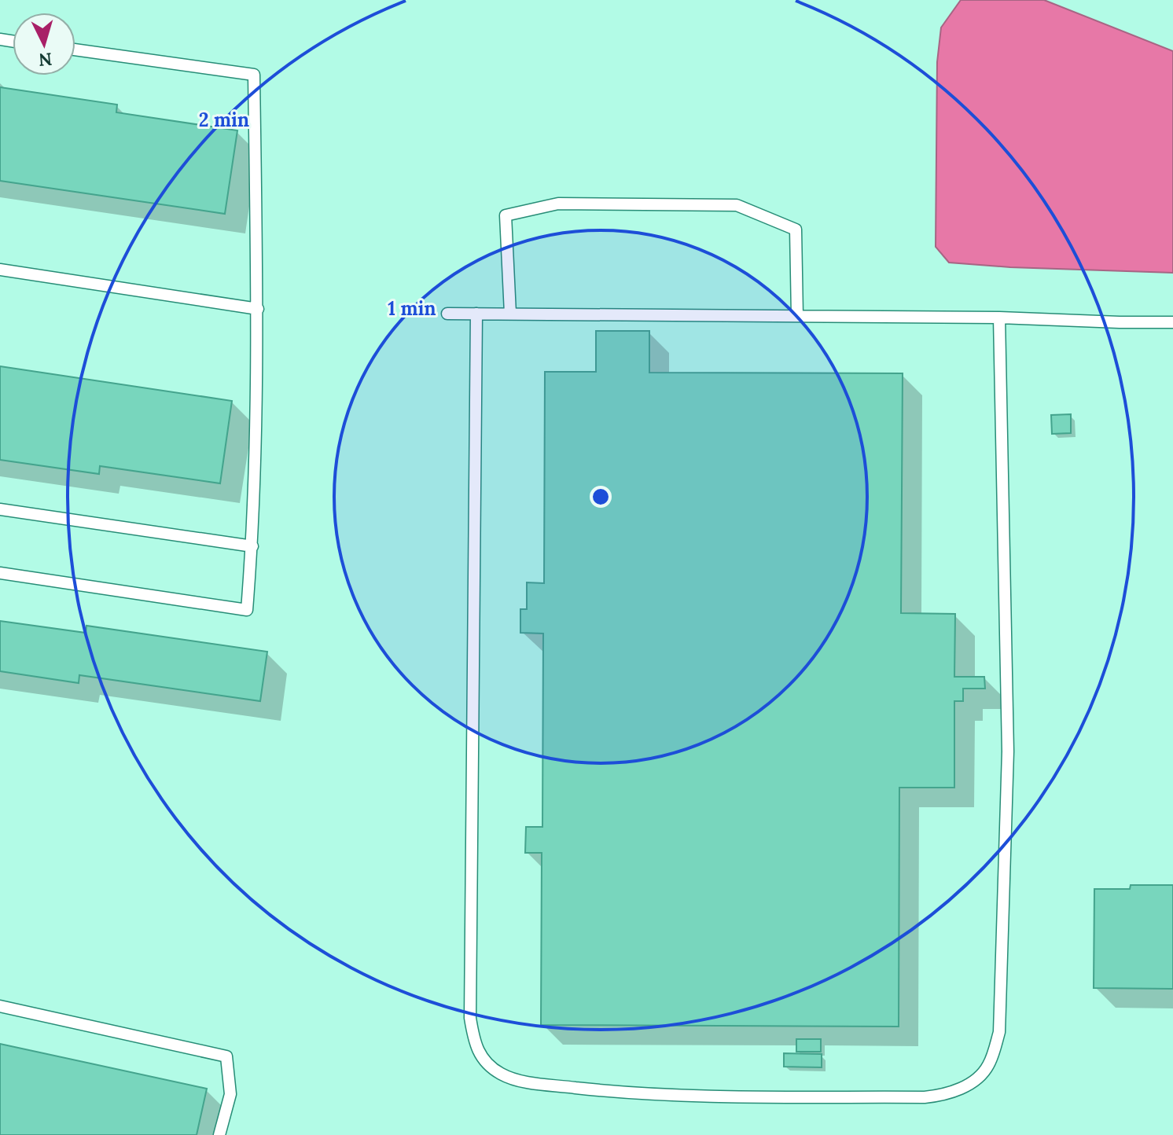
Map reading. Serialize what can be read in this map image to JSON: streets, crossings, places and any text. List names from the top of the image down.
{
  "north": "bottom",
  "rings": ["2 min", "1 min"]
}
